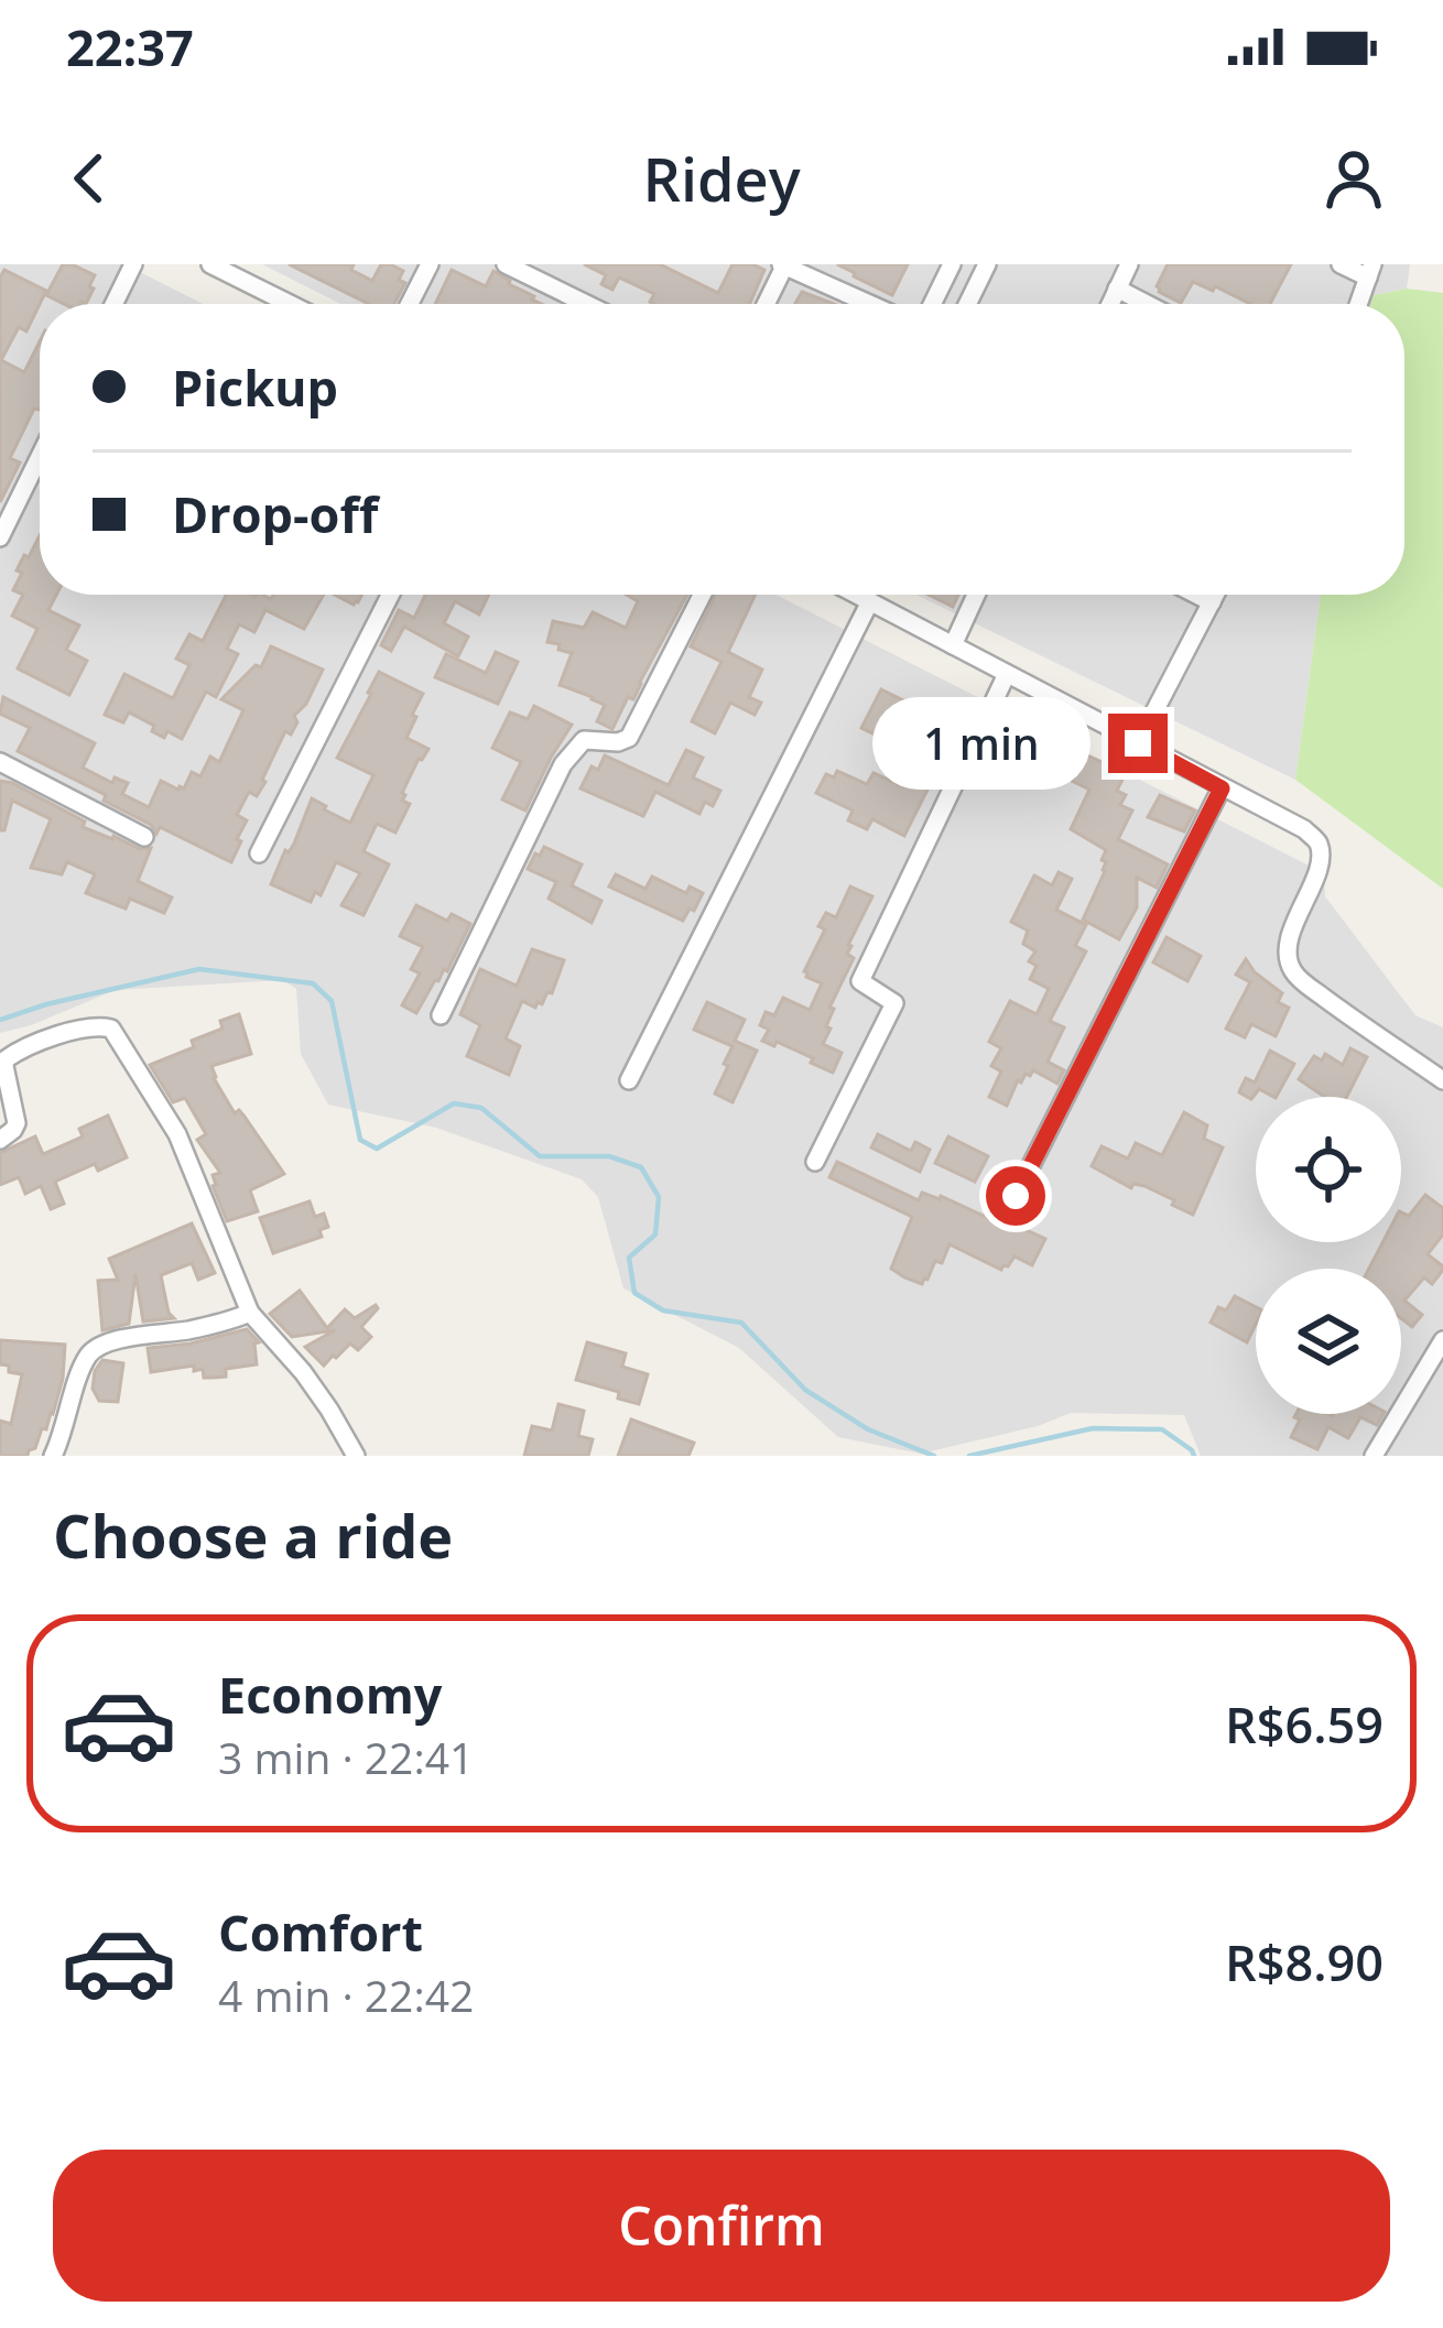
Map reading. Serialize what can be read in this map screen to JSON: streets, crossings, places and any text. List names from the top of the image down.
{
  "page": {
    "status": "22:37",
    "header": "Ridey",
    "banner": ["Pickup", "Drop-off"],
    "bubble": "1 min",
    "heading": "Choose a ride",
    "list": [
      {
        "name": "Economy",
        "note": "3 min · 22:41",
        "value": "R$6.59"
      },
      {
        "name": "Comfort",
        "note": "4 min · 22:42",
        "value": "R$8.90"
      }
    ],
    "buttons": "Confirm"
  }
}
